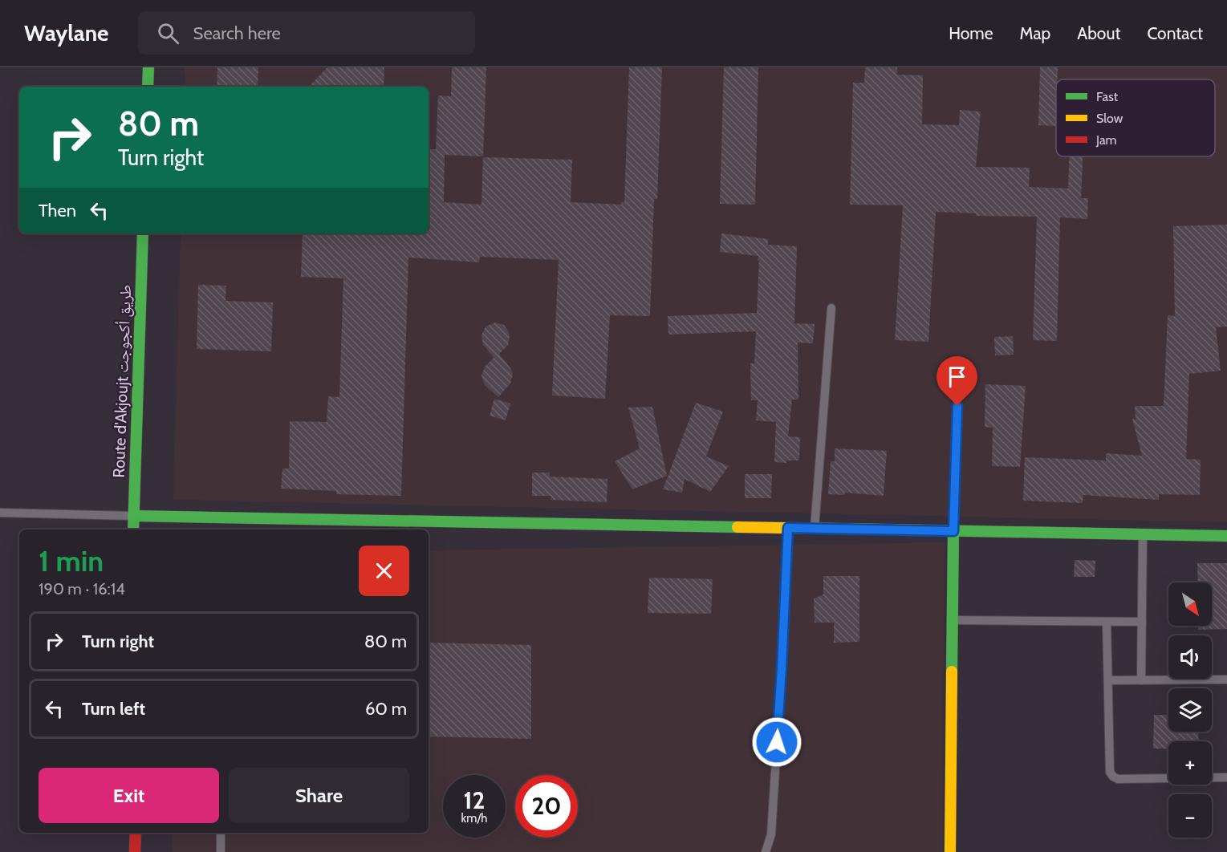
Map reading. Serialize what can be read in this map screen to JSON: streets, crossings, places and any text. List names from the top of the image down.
{
  "streets": {
    "main road": ["Route d'Akjoujt طريق أكجوجت"]
  },
  "legend": ["Fast", "Slow", "Jam"],
  "north": "bottom right",
  "page": {
    "header": "Waylane",
    "search": "Search here",
    "nav": [
      "Home",
      "Map",
      "About",
      "Contact"
    ],
    "turn": ["80 m", "Turn right"],
    "then": "Then",
    "heading": ["1 min", "190 m · 16:14"],
    "map_buttons": ["+", "−"],
    "list": [
      {
        "name": "Turn right",
        "value": "80 m"
      },
      {
        "name": "Turn left",
        "value": "60 m"
      }
    ],
    "buttons": ["Exit", "Share"],
    "speed": "12 km/h",
    "limit": "20"
  }
}
